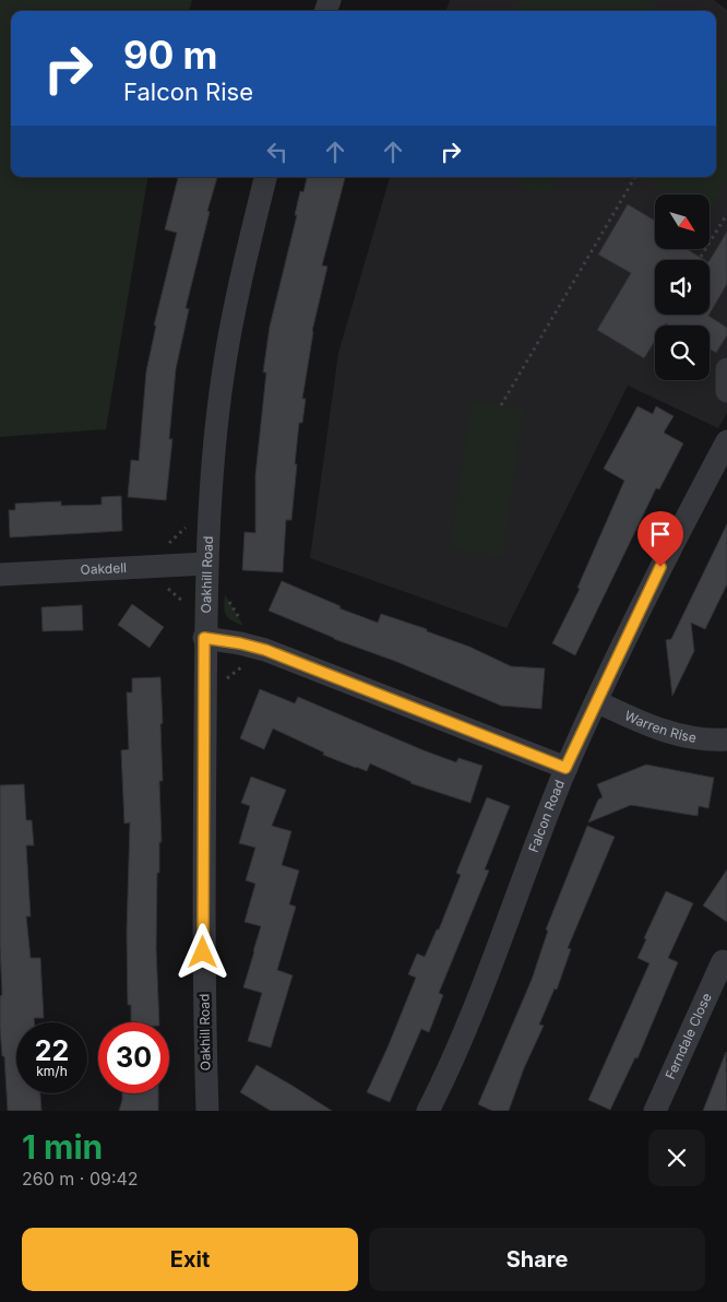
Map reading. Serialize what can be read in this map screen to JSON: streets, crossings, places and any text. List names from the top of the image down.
{
  "streets": {
    "street": [
      "Oakdell",
      "Oakhill Road",
      "Warren Rise",
      "Falcon Road",
      "Ferndale Close"
    ]
  },
  "crossings": [
    ["Oakdell", "Oakhill Road"],
    ["Warren Rise", "Falcon Road"]
  ],
  "north": "bottom right",
  "page": {
    "turn": ["90 m", "Falcon Rise"],
    "speed": "22 km/h",
    "limit": "30",
    "heading": ["1 min", "260 m · 09:42"],
    "buttons": ["Exit", "Share"]
  }
}
